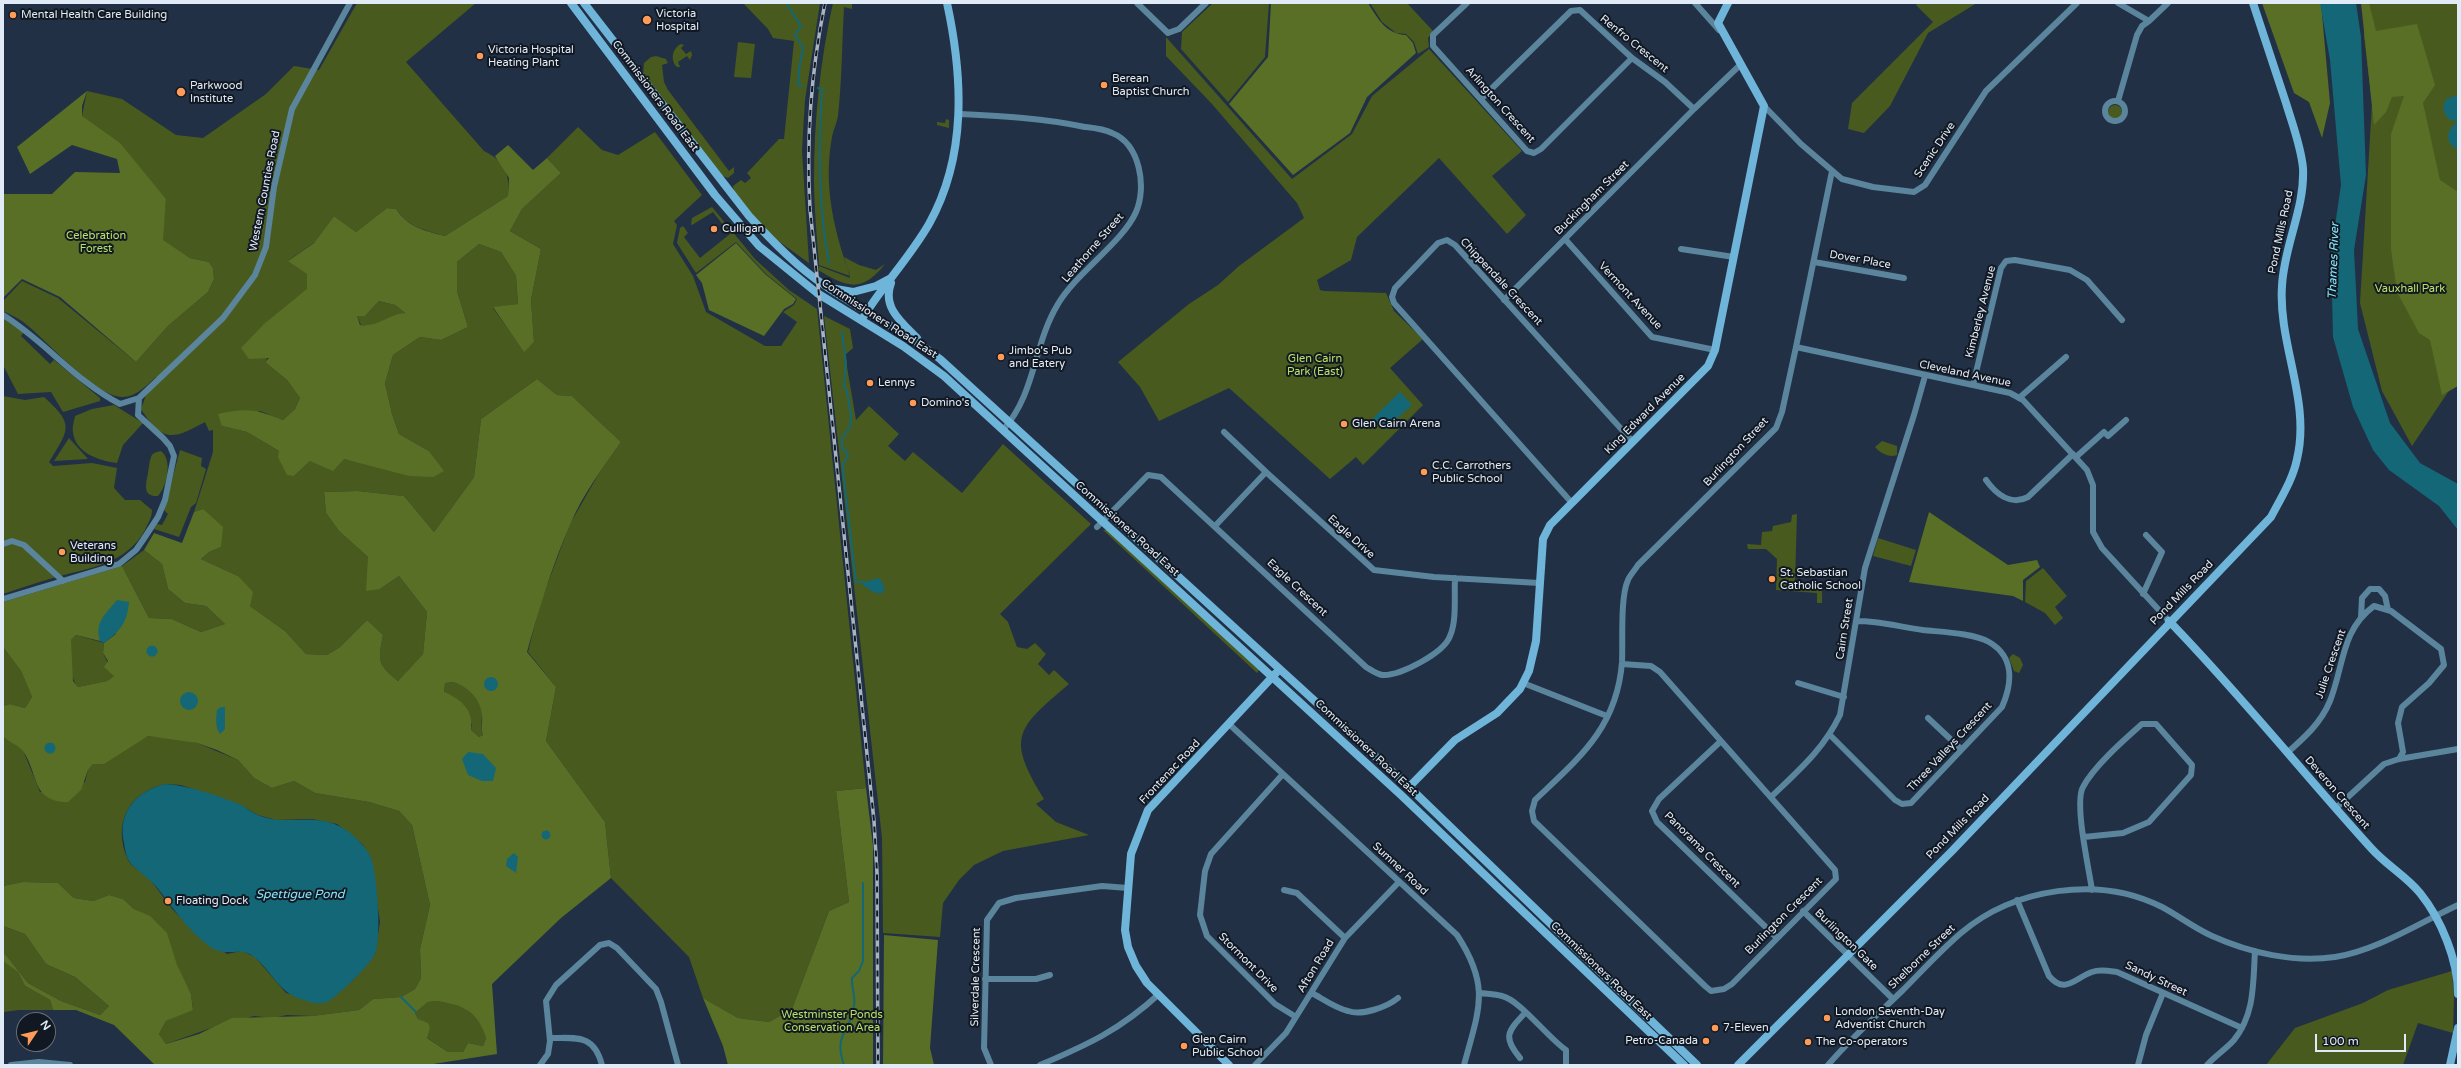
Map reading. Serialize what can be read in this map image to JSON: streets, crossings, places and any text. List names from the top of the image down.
{
  "streets": {
    "main road": [
      "Commissioners Road East",
      "Pond Mills Road",
      "King Edward Avenue",
      "Frontenac Road",
      "Deveron Crescent"
    ],
    "street": [
      "Renfro Crescent",
      "Arlington Crescent",
      "Scenic Drive",
      "Western Counties Road",
      "Buckingham Street",
      "Leathorne Street",
      "Dover Place",
      "Chippendale Crescent",
      "Vermont Avenue",
      "Kimberley Avenue",
      "Cleveland Avenue",
      "Burlington Street",
      "Eagle Drive",
      "Eagle Crescent",
      "Cairn Street",
      "Julie Crescent",
      "Three Valleys Crescent",
      "Panorama Crescent",
      "Sumner Road",
      "Burlington Crescent",
      "Burlington Gate",
      "Shelborne Street",
      "Stormont Drive",
      "Afton Road",
      "Silverdale Crescent",
      "Sandy Street"
    ]
  },
  "crossings": [
    ["Renfro Crescent", "Arlington Crescent"],
    ["Renfro Crescent", "Buckingham Street"],
    ["Commissioners Road East", "Leathorne Street"],
    ["Commissioners Road East", "King Edward Avenue"],
    ["Commissioners Road East", "Eagle Crescent"],
    ["Commissioners Road East", "Frontenac Road"],
    ["Scenic Drive", "King Edward Avenue"],
    ["Scenic Drive", "Burlington Street"],
    ["Buckingham Street", "Chippendale Crescent"],
    ["Buckingham Street", "Vermont Avenue"],
    ["Pond Mills Road", "Cleveland Avenue"],
    ["Pond Mills Road", "Deveron Crescent"],
    ["Pond Mills Road", "Burlington Gate"],
    ["Dover Place", "Burlington Street"],
    ["Chippendale Crescent", "King Edward Avenue"],
    ["Vermont Avenue", "King Edward Avenue"],
    ["Kimberley Avenue", "Cleveland Avenue"],
    ["Cleveland Avenue", "Burlington Street"],
    ["Cleveland Avenue", "Cairn Street"],
    ["Cleveland Avenue", "Deveron Crescent"],
    ["King Edward Avenue", "Eagle Drive"],
    ["Burlington Street", "Burlington Crescent"],
    ["Eagle Drive", "Eagle Crescent"],
    ["Cairn Street", "Three Valleys Crescent"],
    ["Cairn Street", "Burlington Crescent"],
    ["Julie Crescent", "Deveron Crescent"],
    ["Frontenac Road", "Sumner Road"],
    ["Frontenac Road", "Silverdale Crescent"],
    ["Deveron Crescent", "Shelborne Street"],
    ["Panorama Crescent", "Burlington Crescent"],
    ["Sumner Road", "Stormont Drive"],
    ["Sumner Road", "Afton Road"],
    ["Burlington Crescent", "Burlington Gate"],
    ["Burlington Gate", "Shelborne Street"],
    ["Shelborne Street", "Sandy Street"],
    ["Stormont Drive", "Afton Road"]
  ],
  "water": ["Thames River", "Spettigue Pond"],
  "parks": [
    "Celebration Forest",
    "Vauxhall Park",
    "Glen Cairn Park (East)",
    "Westminster Ponds Conservation Area"
  ],
  "places": [
    "Mental Health Care Building",
    "Victoria Hospital",
    "Victoria Hospital Heating Plant",
    "Berean Baptist Church",
    "Parkwood Institute",
    "Culligan",
    "Jimbo's Pub and Eatery",
    "Lennys",
    "Domino's",
    "Glen Cairn Arena",
    "C.C. Carrothers Public School",
    "Veterans Building",
    "St. Sebastian Catholic School",
    "Floating Dock",
    "London Seventh-Day Adventist Church",
    "7-Eleven",
    "Petro-Canada",
    "The Co-operators",
    "Glen Cairn Public School"
  ],
  "scale_bar": "100 m",
  "north": "top right"
}
